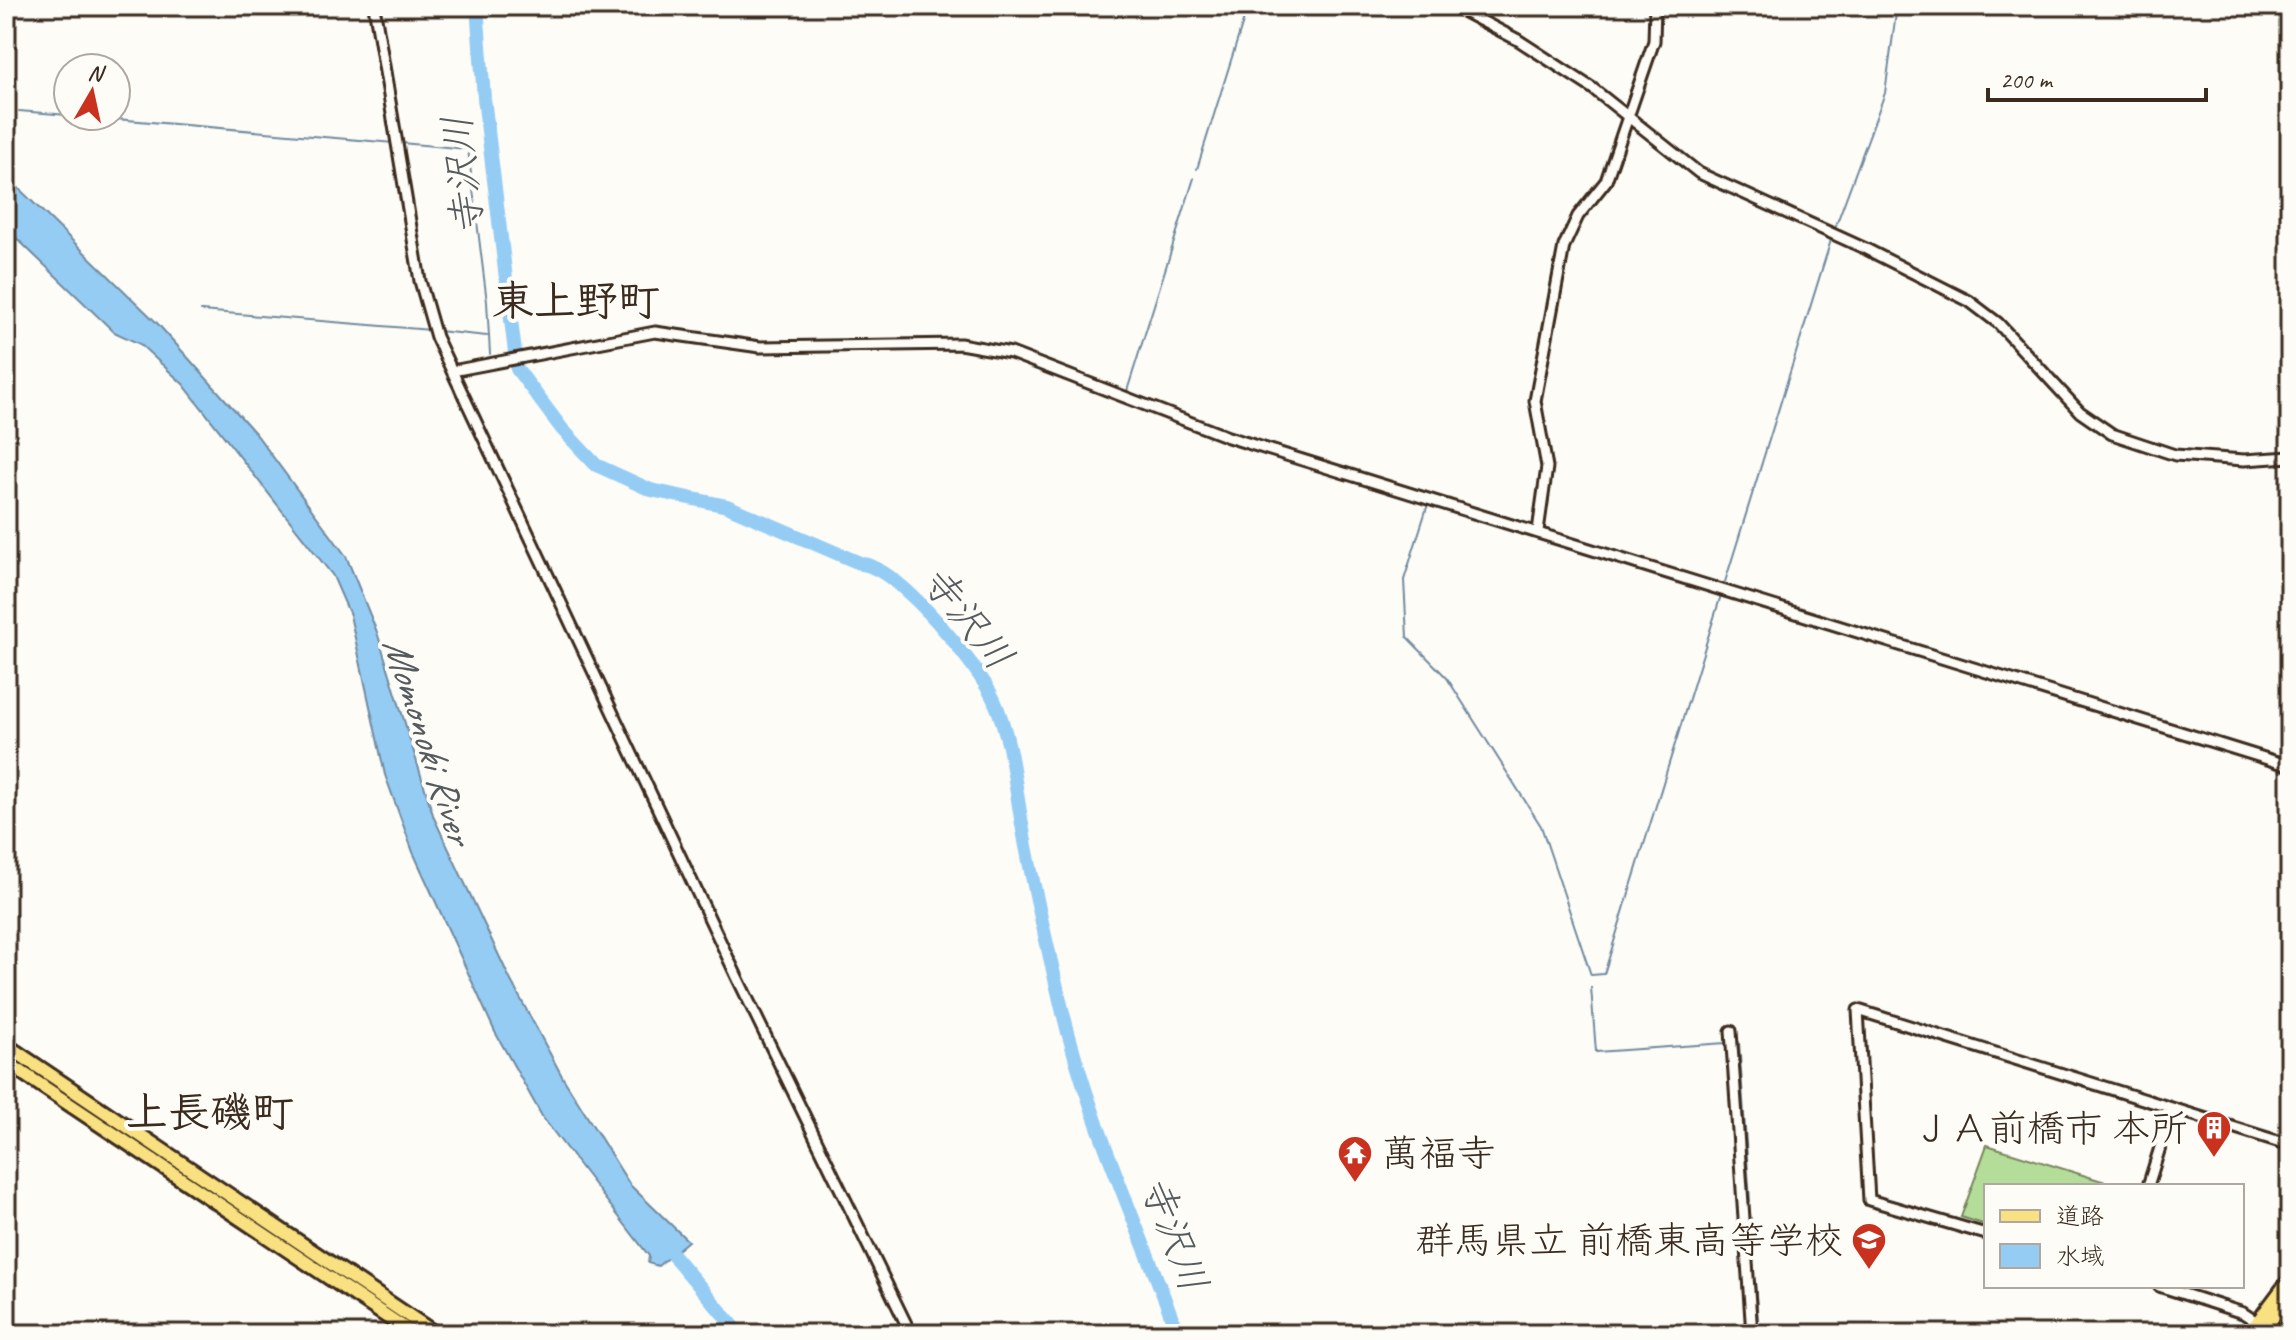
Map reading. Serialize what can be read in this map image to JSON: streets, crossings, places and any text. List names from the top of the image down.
{
  "districts": ["東上野町", "上長磯町"],
  "water": ["寺沢川", "Momonoki River"],
  "places": {
    "building": ["ＪＡ前橋市 本所"],
    "temple": ["萬福寺"],
    "school or university": ["群馬県立 前橋東高等学校"]
  },
  "legend": ["道路", "水域"],
  "scale_bar": "200 m",
  "north": "top"
}
